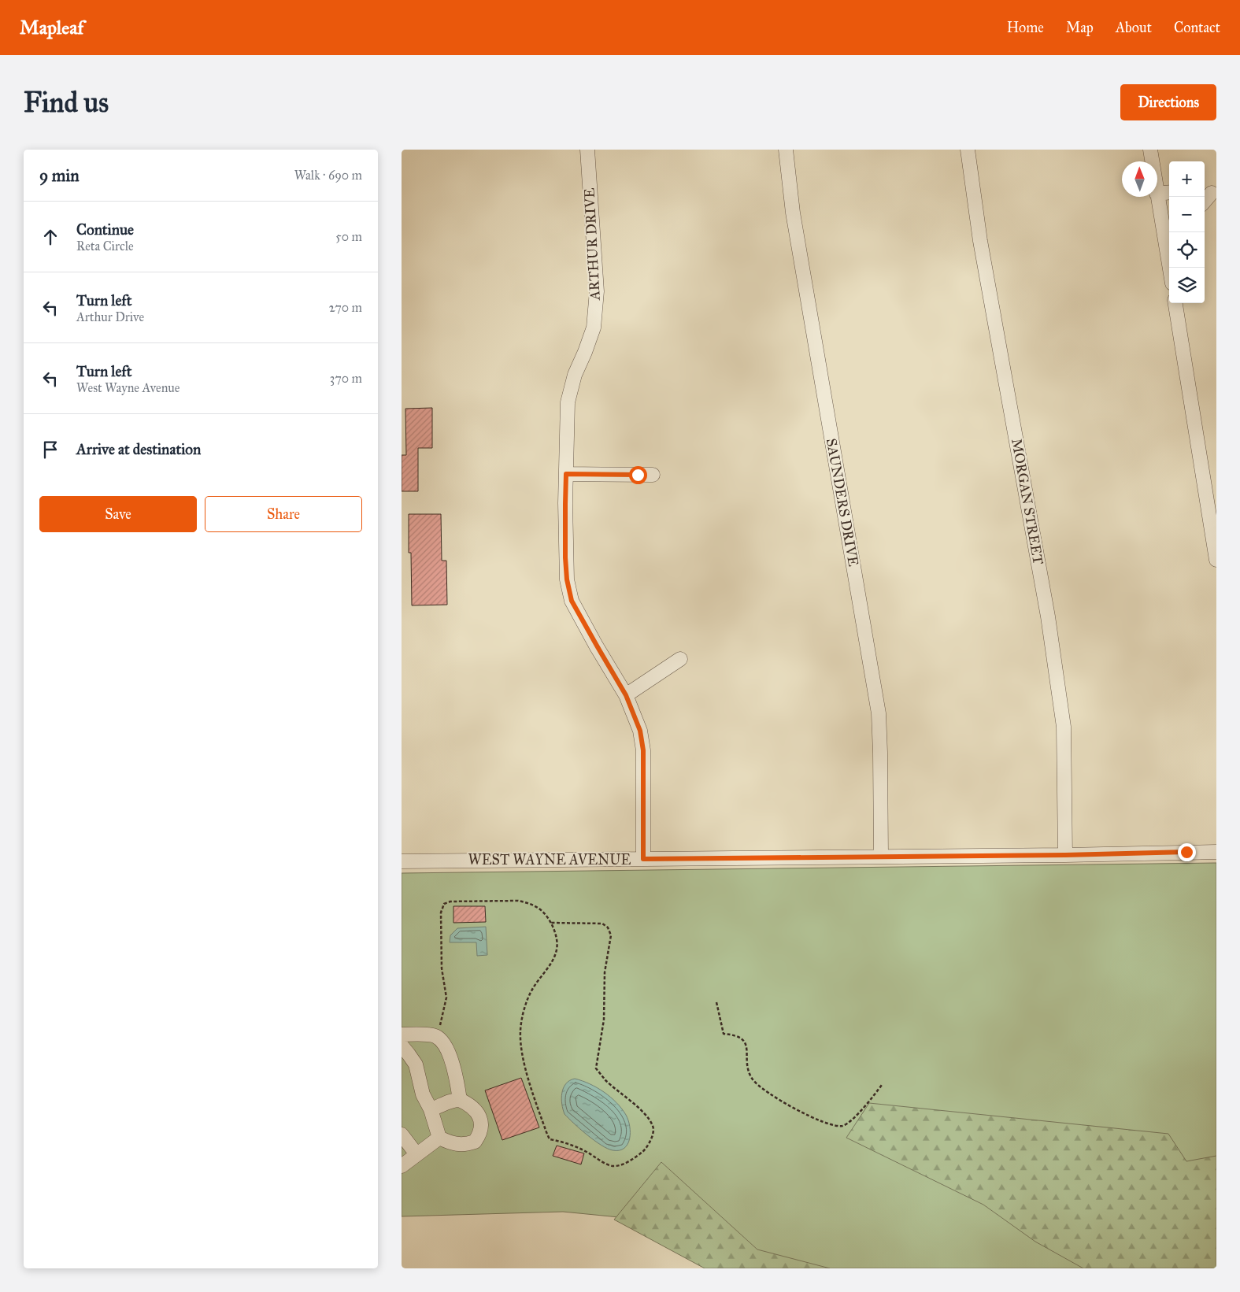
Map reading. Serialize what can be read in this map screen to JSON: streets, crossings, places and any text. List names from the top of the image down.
{
  "streets": {
    "street": [
      "ARTHUR DRIVE",
      "MORGAN STREET",
      "SAUNDERS DRIVE",
      "WEST WAYNE AVENUE"
    ]
  },
  "crossings": [
    ["ARTHUR DRIVE", "WEST WAYNE AVENUE"],
    ["MORGAN STREET", "WEST WAYNE AVENUE"],
    ["SAUNDERS DRIVE", "WEST WAYNE AVENUE"]
  ],
  "north": "top",
  "page": {
    "header": "Mapleaf",
    "nav": [
      "Home",
      "Map",
      "About",
      "Contact"
    ],
    "buttons": [
      "Directions",
      ["Save", "Share"]
    ],
    "title": "Find us",
    "heading": ["9 min", "Walk · 690 m"],
    "map_buttons": ["+", "−"],
    "list": [
      ["Continue", "Reta Circle", "50 m"],
      ["Turn left", "Arthur Drive", "270 m"],
      ["Turn left", "West Wayne Avenue", "370 m"],
      "Arrive at destination"
    ]
  }
}
